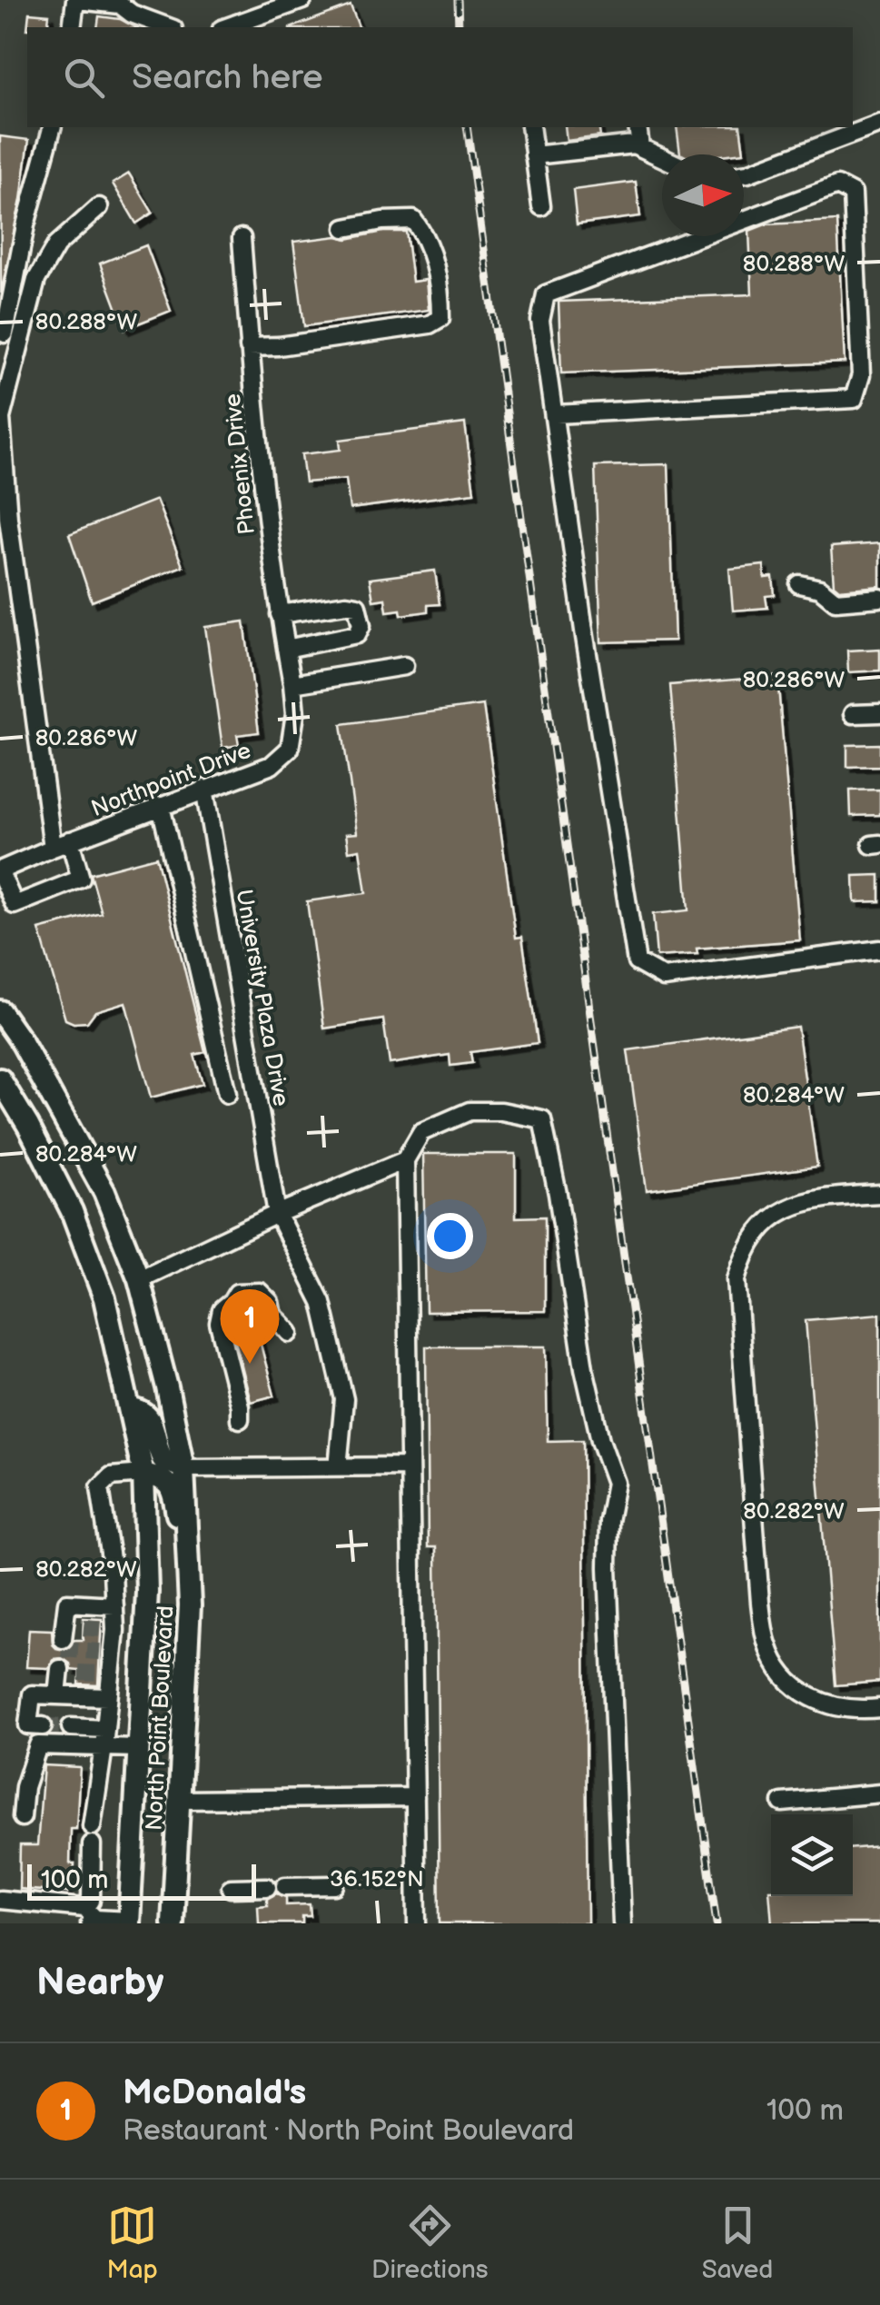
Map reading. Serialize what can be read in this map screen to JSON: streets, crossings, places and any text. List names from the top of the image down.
{
  "streets": {
    "main road": ["North Point Boulevard"],
    "street": ["Phoenix Drive", "Northpoint Drive", "University Plaza Drive"]
  },
  "crossings": [
    ["Phoenix Drive", "Northpoint Drive"],
    ["Northpoint Drive", "University Plaza Drive"]
  ],
  "scale_bar": "100 m",
  "north": "right",
  "page": {
    "search": "Search here",
    "pins": "1",
    "scale": "100 m",
    "heading": "Nearby",
    "list": [
      {
        "mark": "1",
        "name": "McDonald's",
        "note": "Restaurant · North Point Boulevard",
        "value": "100 m"
      }
    ],
    "nav": ["Map", "Directions", "Saved"]
  },
  "coordinates": [
    "80.288°W",
    "80.286°W",
    "80.284°W",
    "80.282°W",
    "36.152°N"
  ]
}
